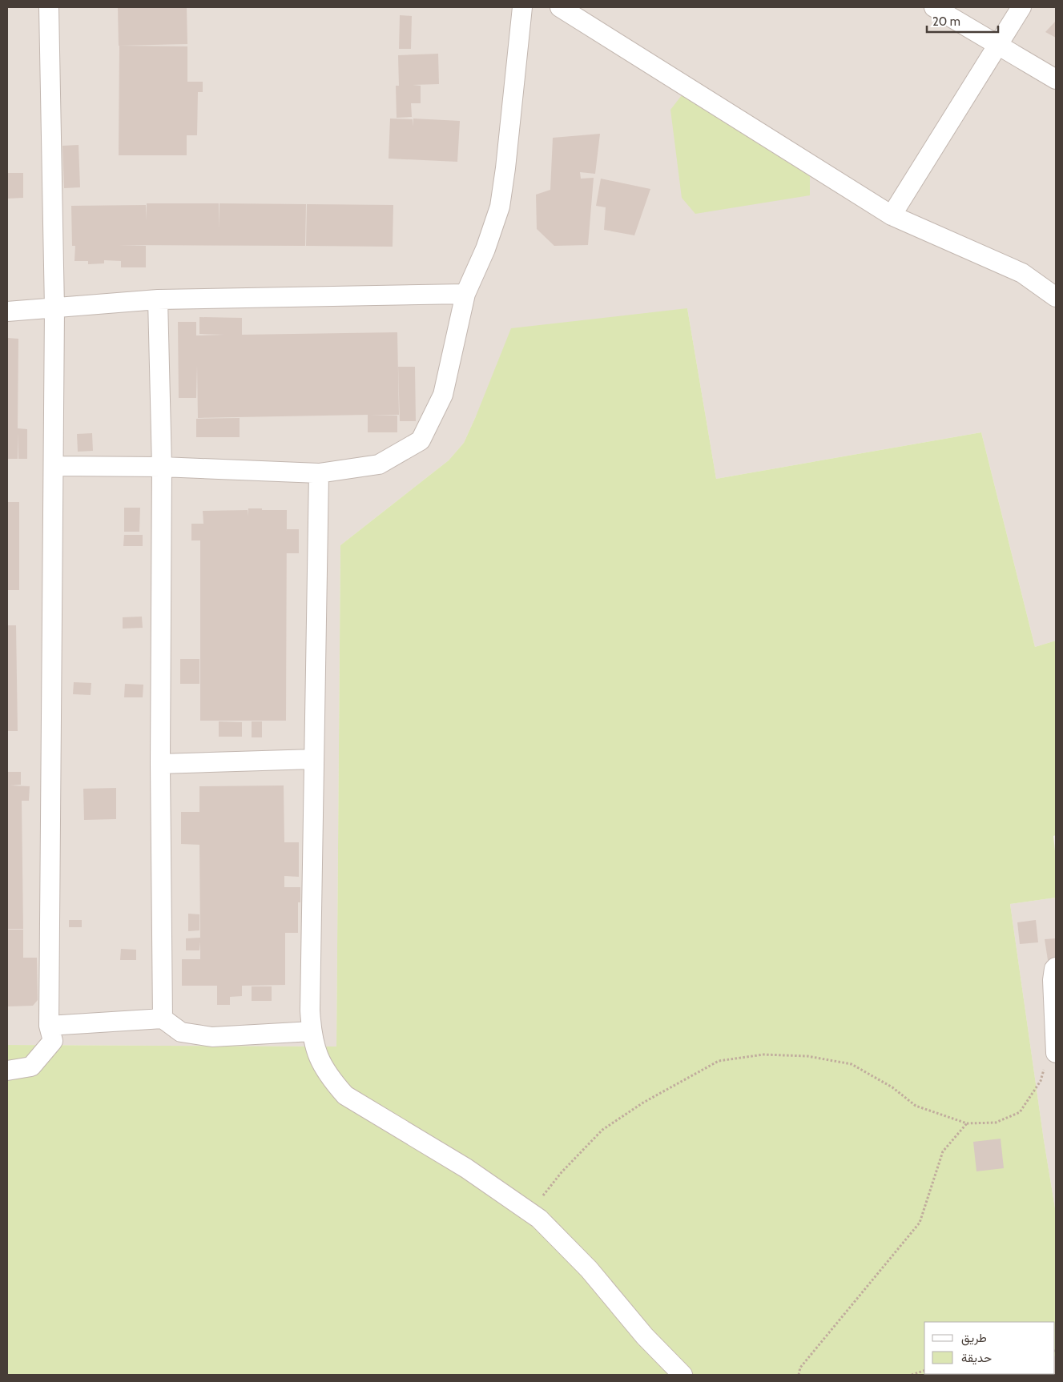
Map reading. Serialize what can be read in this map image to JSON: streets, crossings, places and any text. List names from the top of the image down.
{
  "legend": ["طريق", "حديقة"],
  "scale_bar": "20 m"
}
